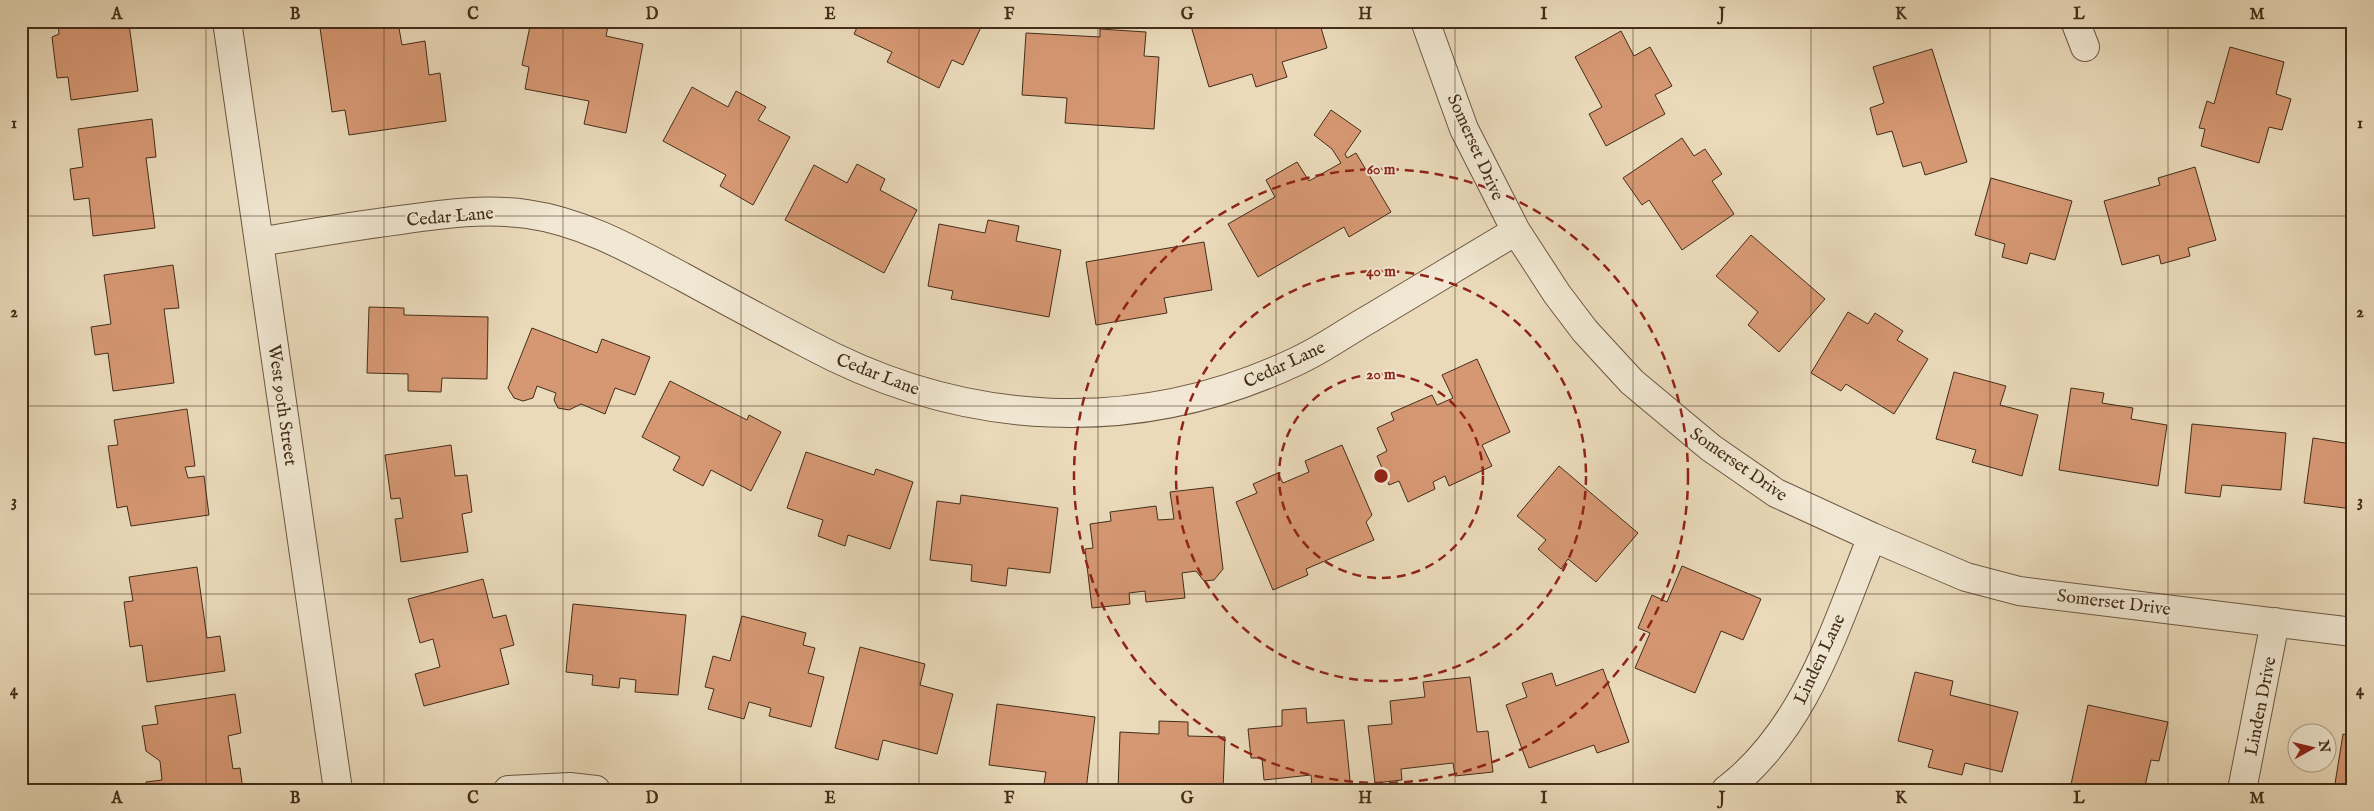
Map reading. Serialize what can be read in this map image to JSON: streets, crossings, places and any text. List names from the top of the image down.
{
  "streets": {
    "street": [
      "Somerset Drive",
      "Cedar Lane",
      "West 90th Street",
      "Linden Lane",
      "Linden Drive"
    ]
  },
  "crossings": [
    ["Somerset Drive", "Cedar Lane"],
    ["Somerset Drive", "Linden Lane"],
    ["Somerset Drive", "Linden Drive"],
    ["Cedar Lane", "West 90th Street"]
  ],
  "north": "right",
  "grid": {
    "columns": [
      "A",
      "B",
      "C",
      "D",
      "E",
      "F",
      "G",
      "H",
      "I",
      "J",
      "K",
      "L",
      "M"
    ],
    "rows": [
      "1",
      "2",
      "3",
      "4"
    ]
  },
  "rings": ["60 m", "40 m", "20 m"]
}
